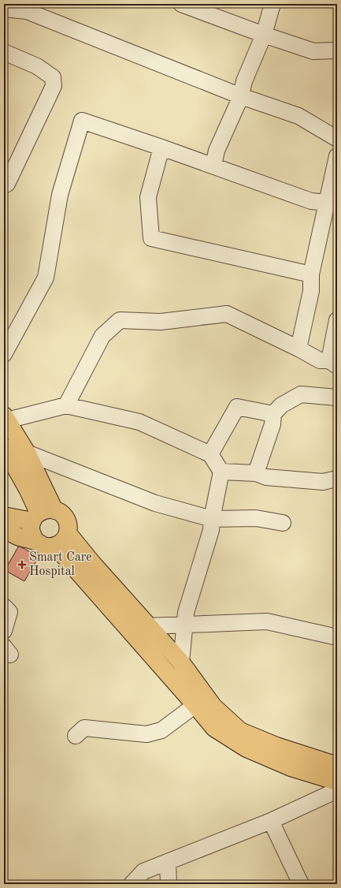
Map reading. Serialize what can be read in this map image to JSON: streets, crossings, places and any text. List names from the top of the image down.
{
  "places": {
    "health": ["Smart Care Hospital"]
  }
}
